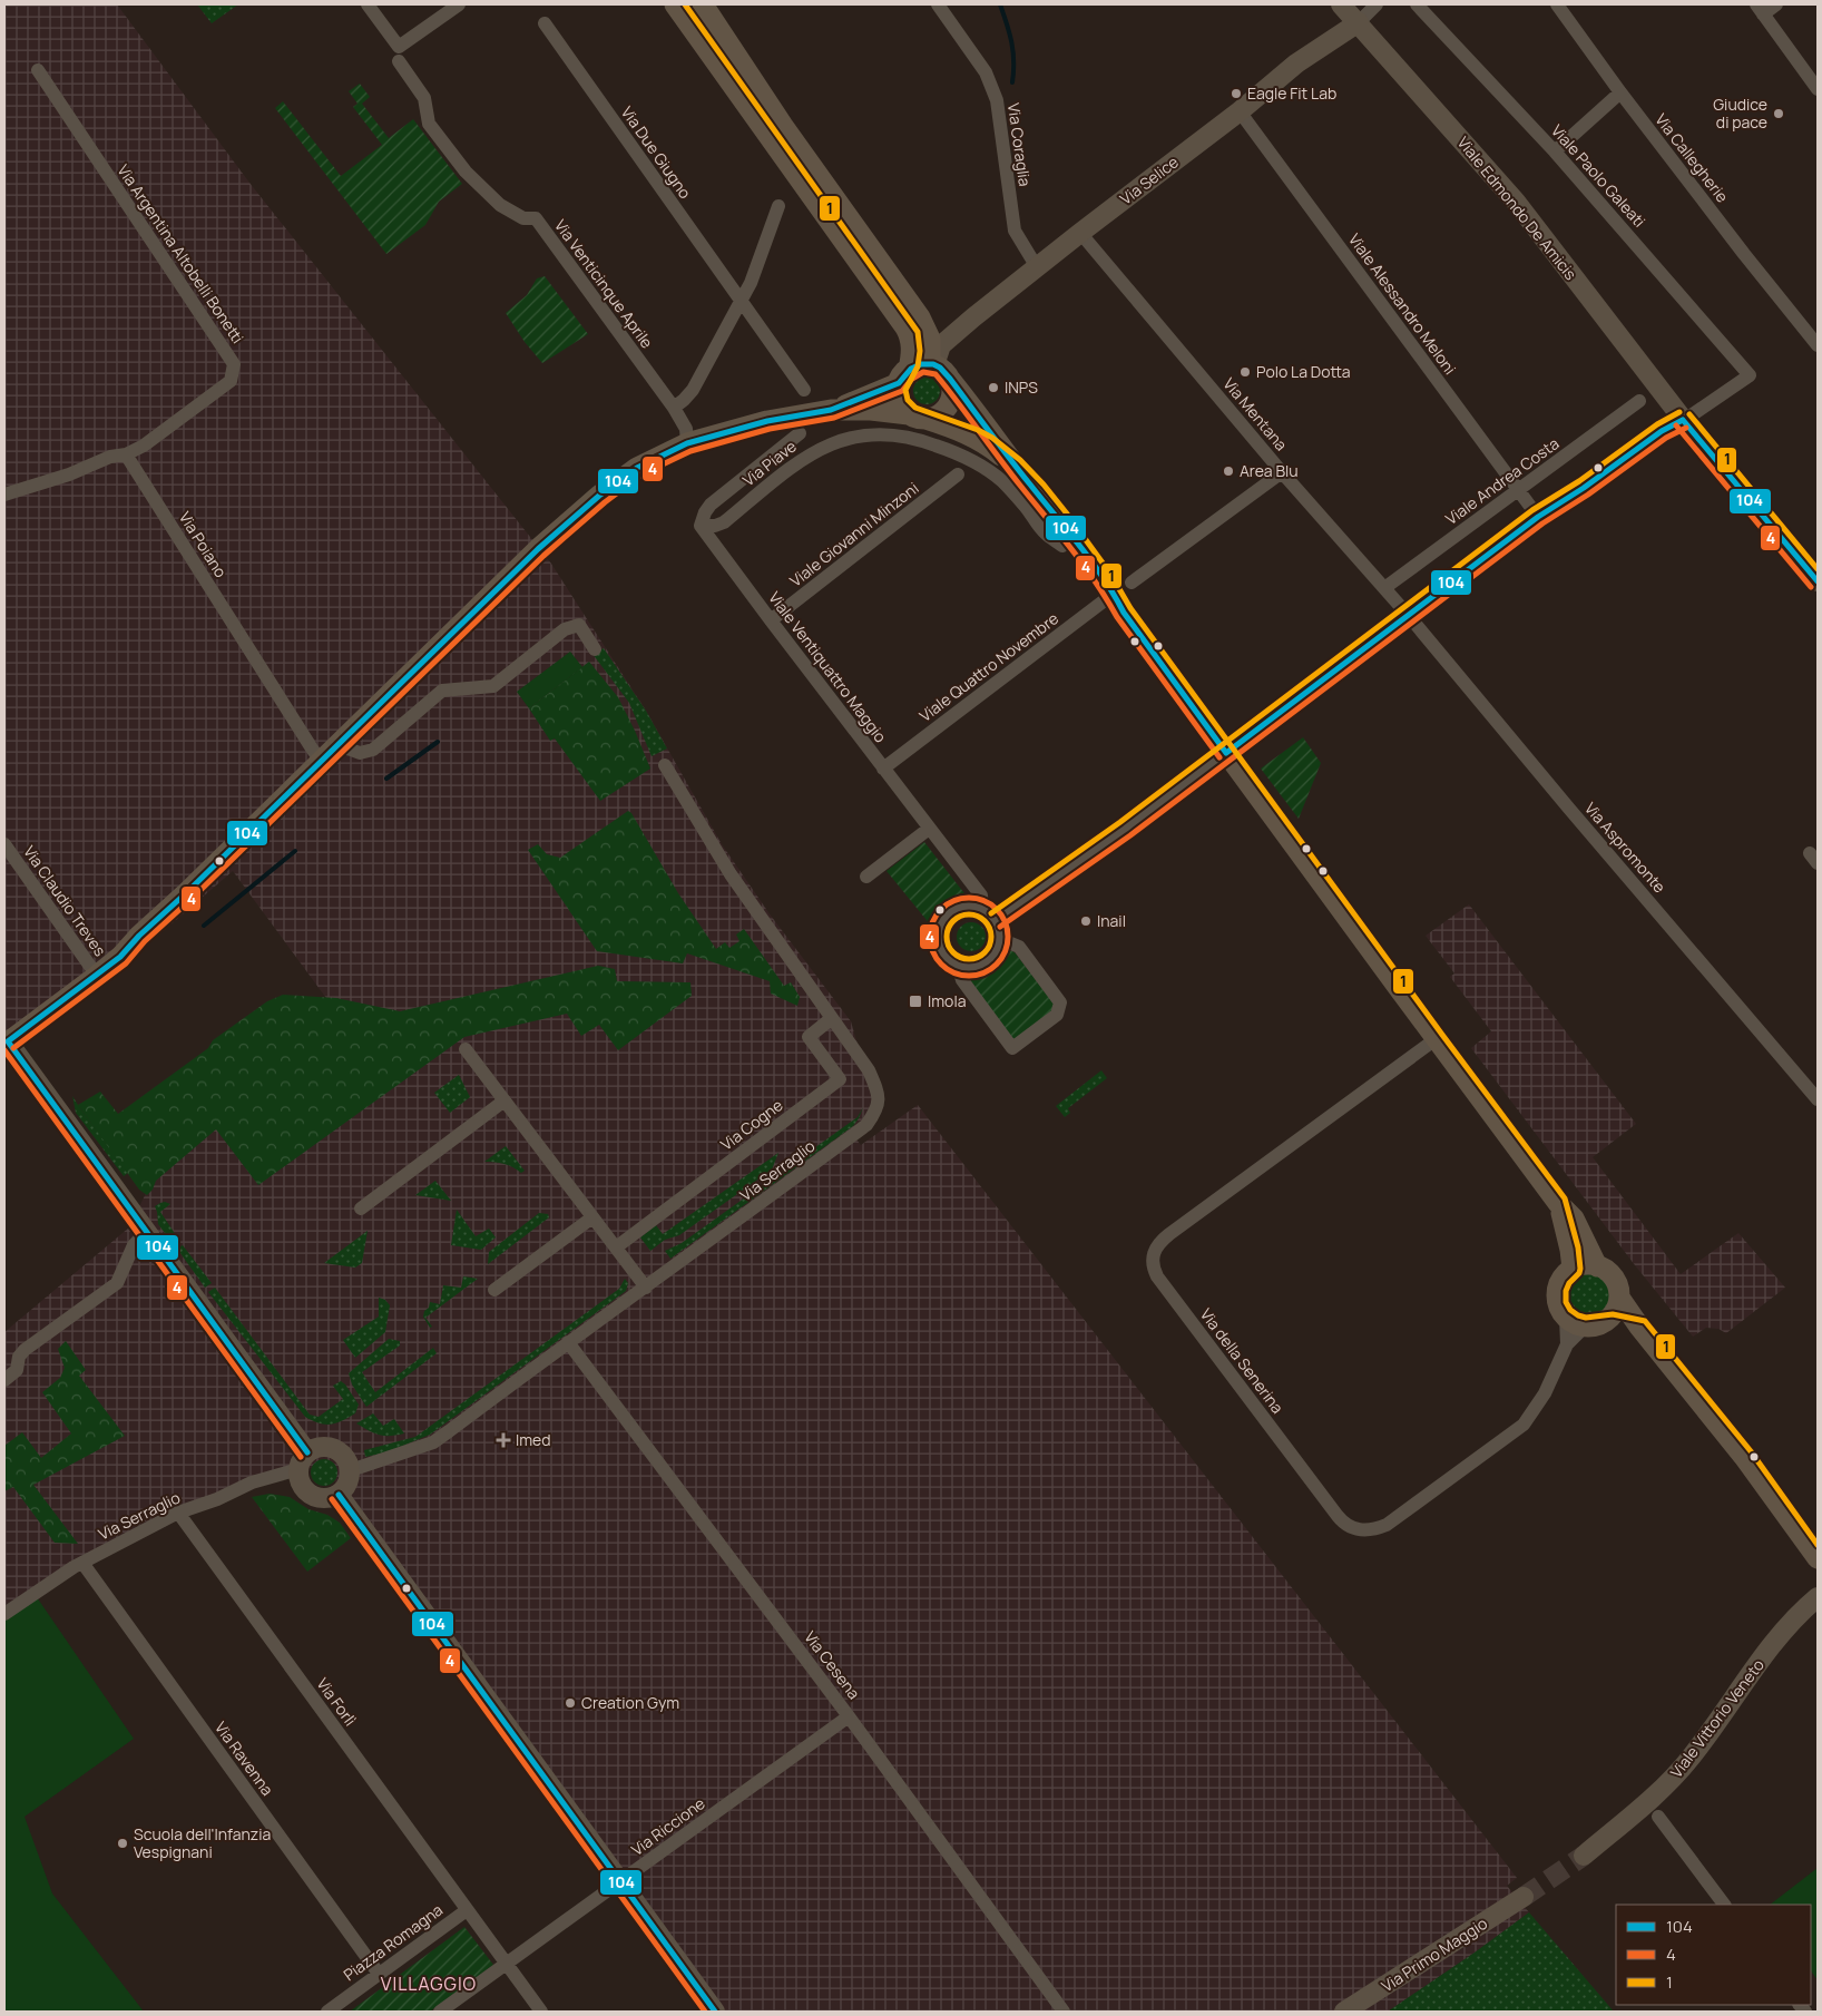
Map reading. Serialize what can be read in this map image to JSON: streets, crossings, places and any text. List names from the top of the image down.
{
  "streets": {
    "street": [
      "Via Coraglia",
      "Via Due Giugno",
      "Via Callegherie",
      "Viale Paolo Galeati",
      "Via Selice",
      "Viale Edmondo De Amicis",
      "Via Argentina Altobelli Bonetti",
      "Via Venticinque Aprile",
      "Viale Alessandro Meloni",
      "Via Mentana",
      "Via Piave",
      "Viale Andrea Costa",
      "Viale Giovanni Minzoni",
      "Via Poiano",
      "Viale Ventiquattro Maggio",
      "Viale Quattro Novembre",
      "Via Aspromonte",
      "Via Claudio Treves",
      "Via Cogne",
      "Via Serraglio",
      "Via della Senerina",
      "Via Cesena",
      "Via Forlì",
      "Viale Vittorio Veneto",
      "Via Ravenna",
      "Via Riccione",
      "Piazza Romagna",
      "Via Primo Maggio"
    ]
  },
  "crossings": [
    ["Via Coraglia", "Via Selice"],
    ["Viale Paolo Galeati", "Viale Edmondo De Amicis"],
    ["Via Selice", "Viale Edmondo De Amicis"],
    ["Via Selice", "Viale Alessandro Meloni"],
    ["Via Selice", "Via Mentana"],
    ["Via Argentina Altobelli Bonetti", "Via Poiano"],
    ["Viale Alessandro Meloni", "Viale Andrea Costa"],
    ["Via Mentana", "Viale Andrea Costa"],
    ["Via Mentana", "Viale Quattro Novembre"],
    ["Via Mentana", "Via Aspromonte"],
    ["Via Piave", "Viale Ventiquattro Maggio"],
    ["Viale Giovanni Minzoni", "Viale Ventiquattro Maggio"],
    ["Viale Ventiquattro Maggio", "Viale Quattro Novembre"],
    ["Via Cogne", "Via Serraglio"],
    ["Via Serraglio", "Via Cesena"],
    ["Via Serraglio", "Via Forlì"],
    ["Via Serraglio", "Via Ravenna"],
    ["Via Cesena", "Via Riccione"],
    ["Via Forlì", "Piazza Romagna"],
    ["Via Ravenna", "Piazza Romagna"],
    ["Via Riccione", "Piazza Romagna"]
  ],
  "districts": ["VILLAGGIO"],
  "places": {
    "other": [
      "Eagle Fit Lab",
      "Giudice di pace",
      "Polo La Dotta",
      "INPS",
      "Area Blu",
      "Inail",
      "Creation Gym",
      "Scuola dell'Infanzia Vespignani"
    ],
    "transit": ["Imola"],
    "health": ["Imed"]
  },
  "lines": ["transit line 1", "transit line 104", "transit line 4"],
  "legend": ["104", "4", "1"]
}
